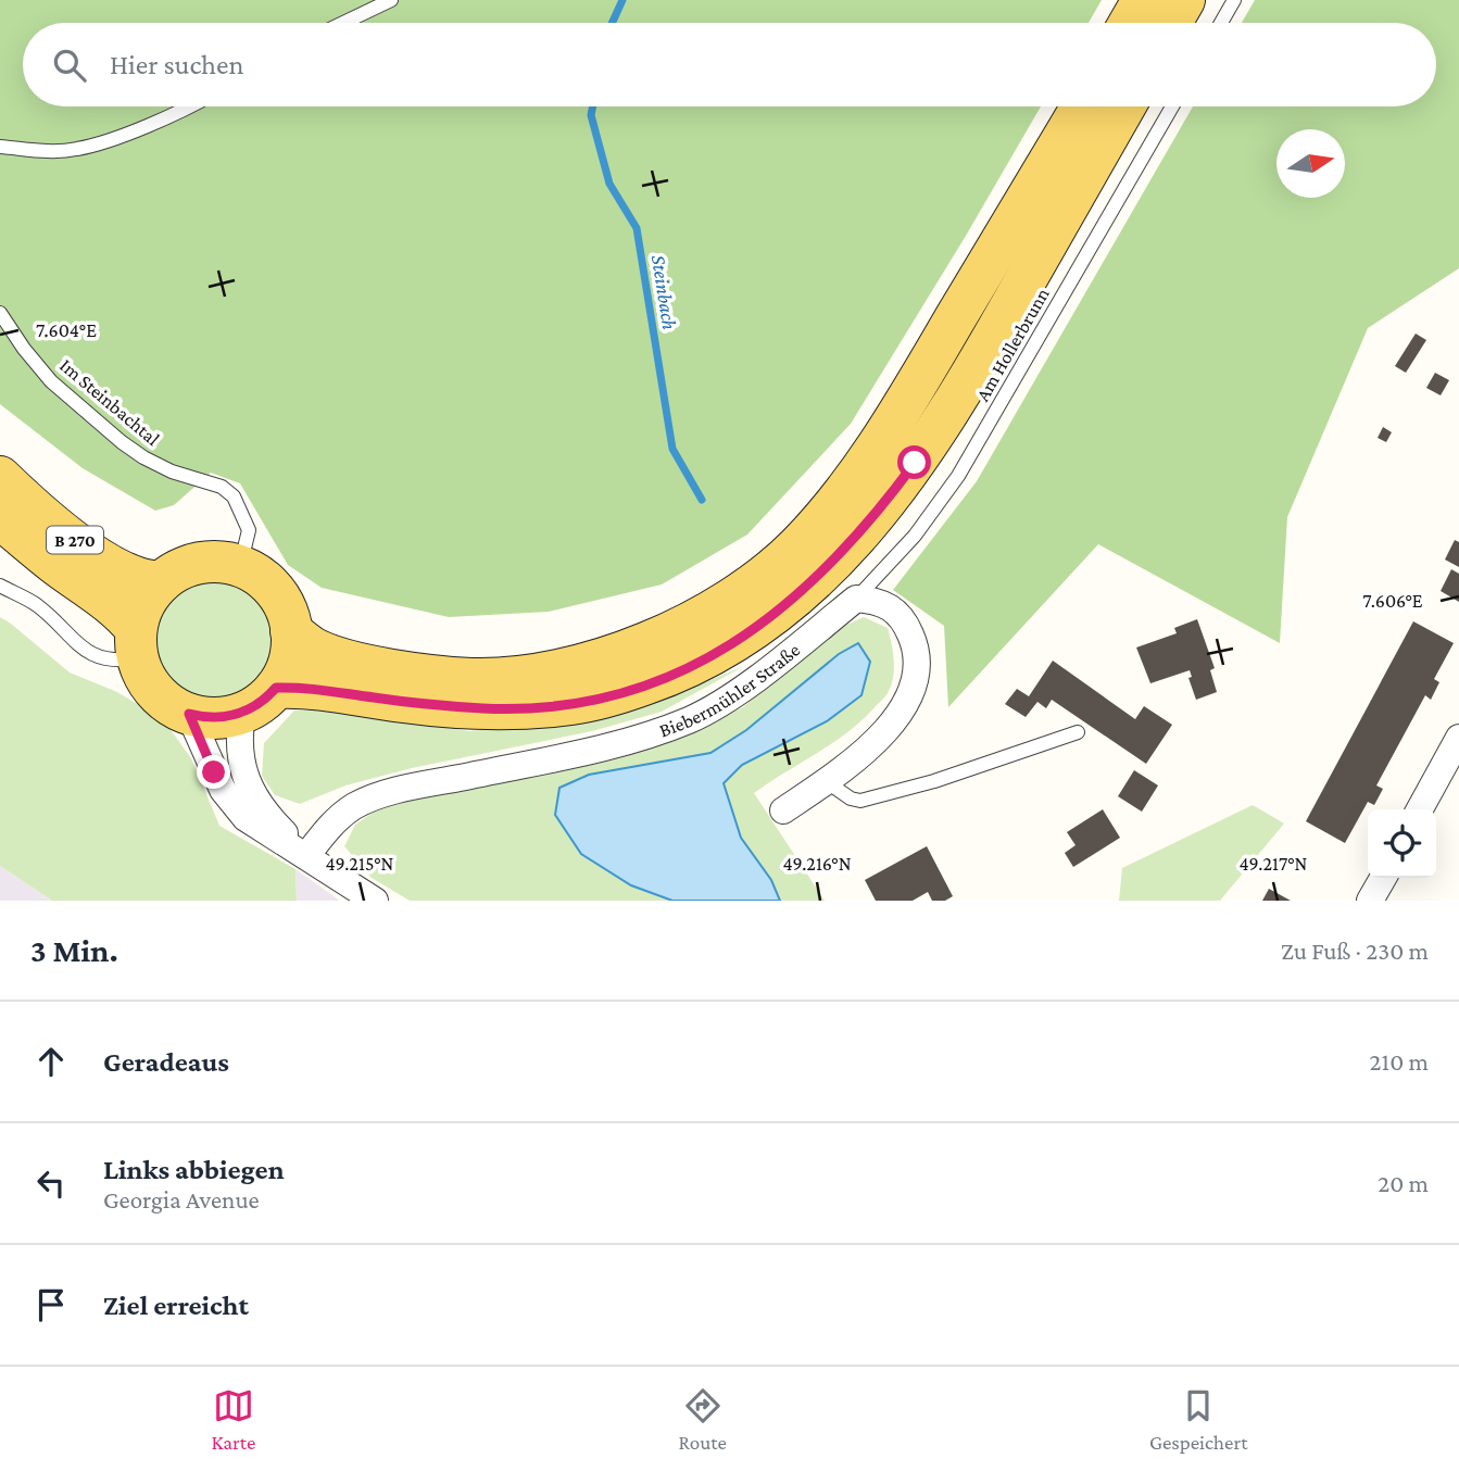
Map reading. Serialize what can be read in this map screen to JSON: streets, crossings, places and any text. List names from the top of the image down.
{
  "streets": {
    "main road": ["B 270"],
    "street": ["Biebermühler Straße"],
    "lane": ["Am Hollerbrunn", "Im Steinbachtal"]
  },
  "crossings": [
    ["Am Hollerbrunn", "Biebermühler Straße"],
    ["Im Steinbachtal", "B 270"]
  ],
  "water": ["Steinbach"],
  "north": "right",
  "page": {
    "search": "Hier suchen",
    "heading": ["3 Min.", "Zu Fuß · 230 m"],
    "list": [
      ["Geradeaus", "210 m"],
      ["Links abbiegen", "Georgia Avenue", "20 m"],
      "Ziel erreicht"
    ],
    "nav": ["Karte", "Route", "Gespeichert"]
  },
  "coordinates": [
    "7.604°E",
    "7.606°E",
    "49.215°N",
    "49.216°N",
    "49.217°N"
  ]
}
